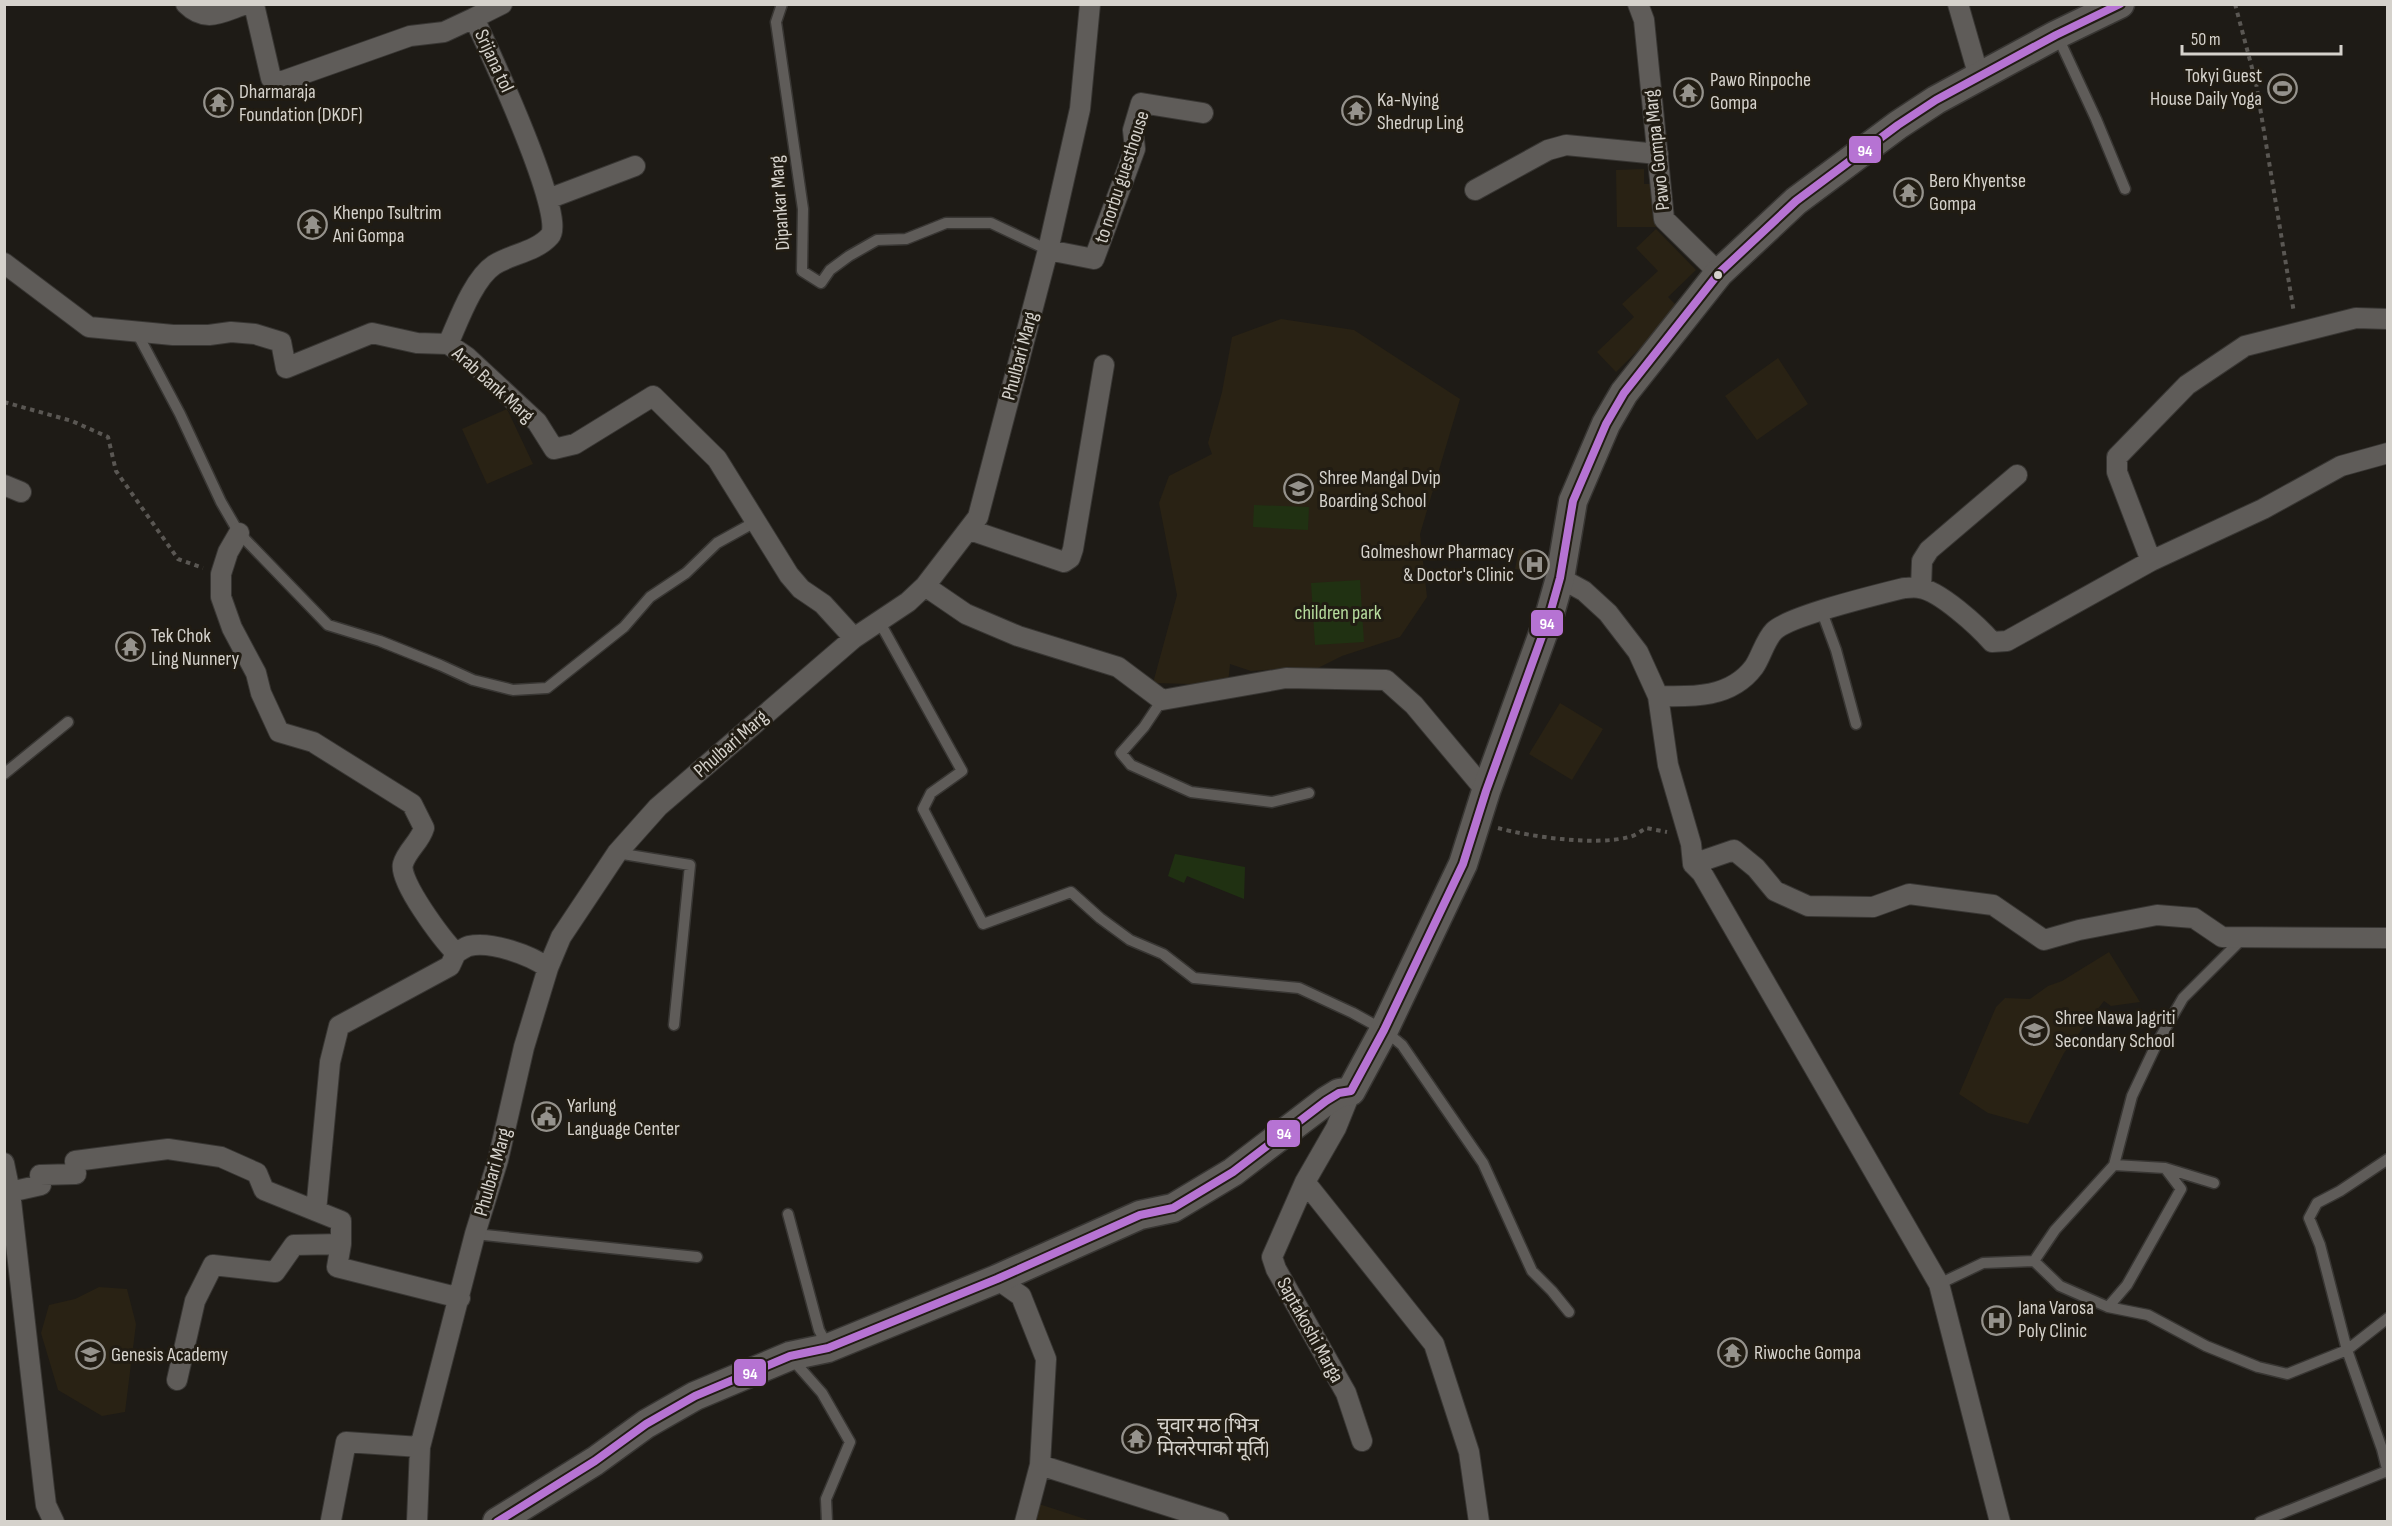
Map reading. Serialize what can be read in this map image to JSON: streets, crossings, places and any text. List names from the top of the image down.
{
  "streets": {
    "street": [
      "Srijana tol",
      "Pawo Gompa Marg",
      "to norbu guesthouse",
      "Phulbari Marg",
      "Arab Bank Marg",
      "Saptakoshi Marga"
    ],
    "lane": ["Dipankar Marg"]
  },
  "crossings": [
    ["Srijana tol", "Arab Bank Marg"],
    ["to norbu guesthouse", "Dipankar Marg"],
    ["to norbu guesthouse", "Phulbari Marg"],
    ["Dipankar Marg", "Phulbari Marg"],
    ["Phulbari Marg", "Arab Bank Marg"]
  ],
  "parks": ["children park"],
  "places": {
    "sports": ["Tokyi Guest House Daily Yoga"],
    "temple": [
      "Pawo Rinpoche Gompa",
      "Dharmaraja Foundation (DKDF)",
      "Ka-Nying Shedrup Ling",
      "Bero Khyentse Gompa",
      "Khenpo Tsultrim Ani Gompa",
      "Tek Chok Ling Nunnery",
      "Riwoche Gompa",
      "चुवार मठ (भित्र मिलरेपाको मूर्ति)"
    ],
    "school or university": ["Shree Mangal Dvip Boarding School", "Shree Nawa Jagriti Secondary School", "Genesis Academy"],
    "hospital": ["Golmeshowr Pharmacy & Doctor's Clinic", "Jana Varosa Poly Clinic"],
    "public building": ["Yarlung Language Center"]
  },
  "lines": ["transit line 94"],
  "scale_bar": "50 m"
}
